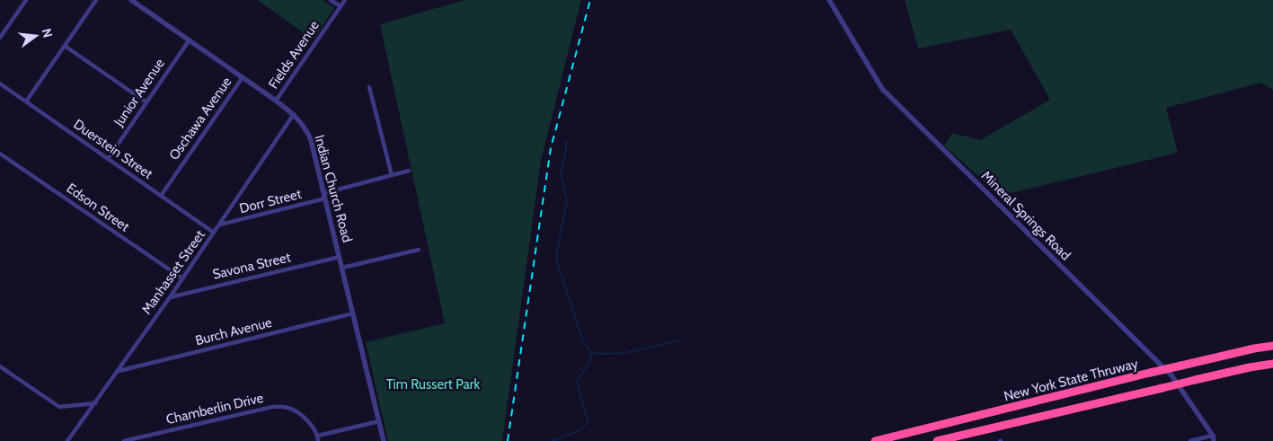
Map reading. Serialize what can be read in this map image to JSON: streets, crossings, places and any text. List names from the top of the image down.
{
  "streets": {
    "highway": ["New York State Thruway"],
    "street": [
      "Fields Avenue",
      "Junior Avenue",
      "Oschawa Avenue",
      "Duerstein Street",
      "Indian Church Road",
      "Dorr Street",
      "Edson Street",
      "Mineral Springs Road",
      "Savona Street",
      "Manhasset Street",
      "Burch Avenue",
      "Chamberlin Drive"
    ]
  },
  "crossings": [
    ["Fields Avenue", "Indian Church Road"],
    ["Junior Avenue", "Duerstein Street"],
    ["Junior Avenue", "Indian Church Road"],
    ["Oschawa Avenue", "Duerstein Street"],
    ["Oschawa Avenue", "Indian Church Road"],
    ["Duerstein Street", "Manhasset Street"],
    ["Indian Church Road", "Dorr Street"],
    ["Indian Church Road", "Savona Street"],
    ["Indian Church Road", "Manhasset Street"],
    ["Indian Church Road", "Burch Avenue"],
    ["Indian Church Road", "Chamberlin Drive"],
    ["Dorr Street", "Manhasset Street"],
    ["Edson Street", "Manhasset Street"],
    ["Savona Street", "Manhasset Street"],
    ["Manhasset Street", "Burch Avenue"]
  ],
  "parks": ["Tim Russert Park"],
  "north": "right"
}
